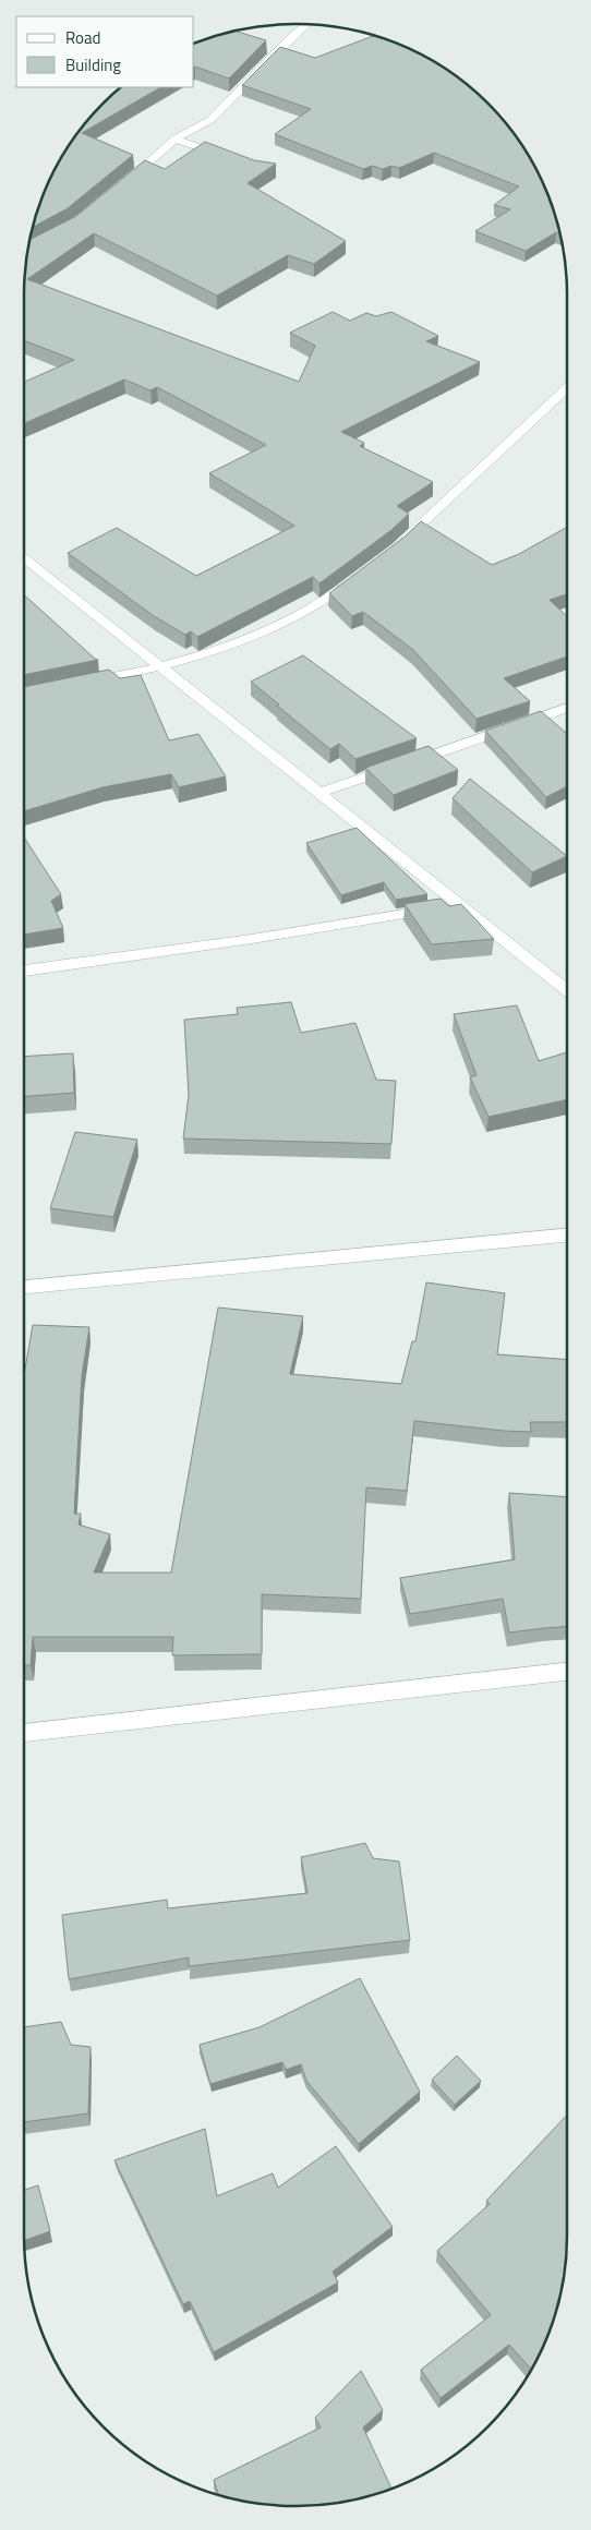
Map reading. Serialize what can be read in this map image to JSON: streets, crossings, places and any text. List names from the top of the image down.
{
  "legend": ["Road", "Building"]
}
